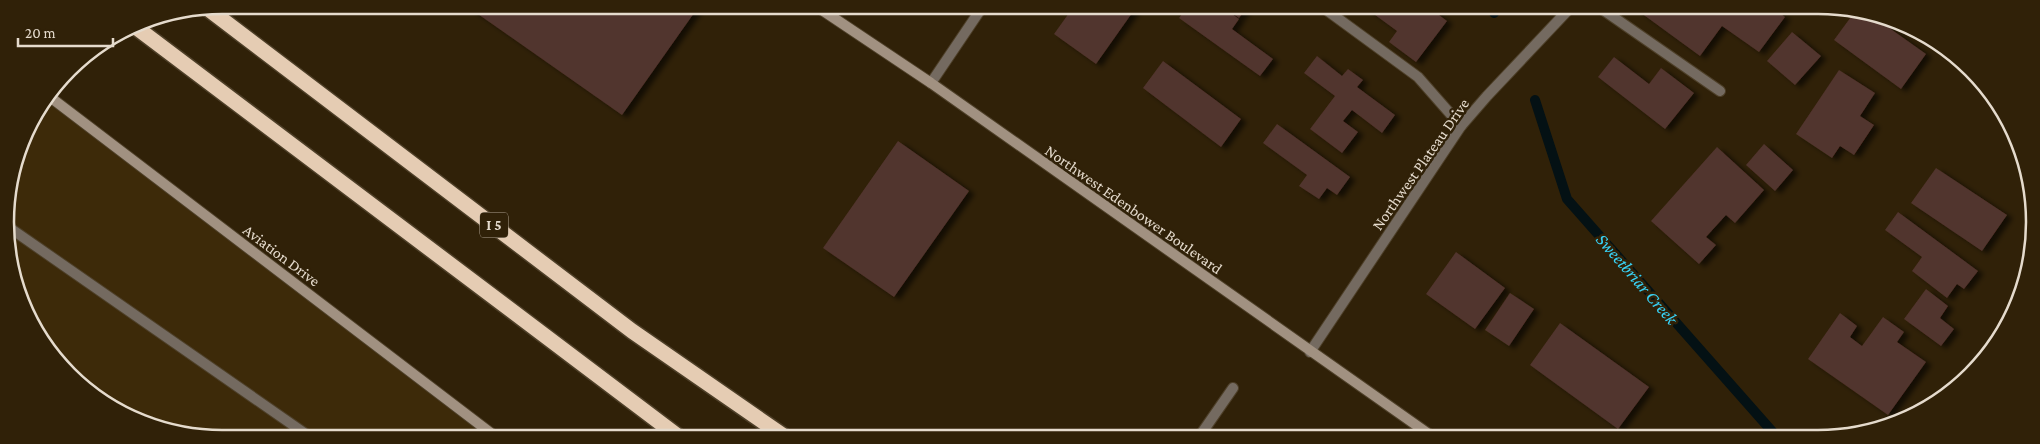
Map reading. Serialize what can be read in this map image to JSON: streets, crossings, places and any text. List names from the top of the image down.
{
  "streets": {
    "highway": ["I 5"],
    "main road": ["Northwest Edenbower Boulevard", "Aviation Drive"],
    "street": ["Northwest Plateau Drive"]
  },
  "crossings": [
    ["Northwest Plateau Drive", "Northwest Edenbower Boulevard"]
  ],
  "water": ["Sweetbriar Creek"],
  "scale_bar": "20 m"
}
